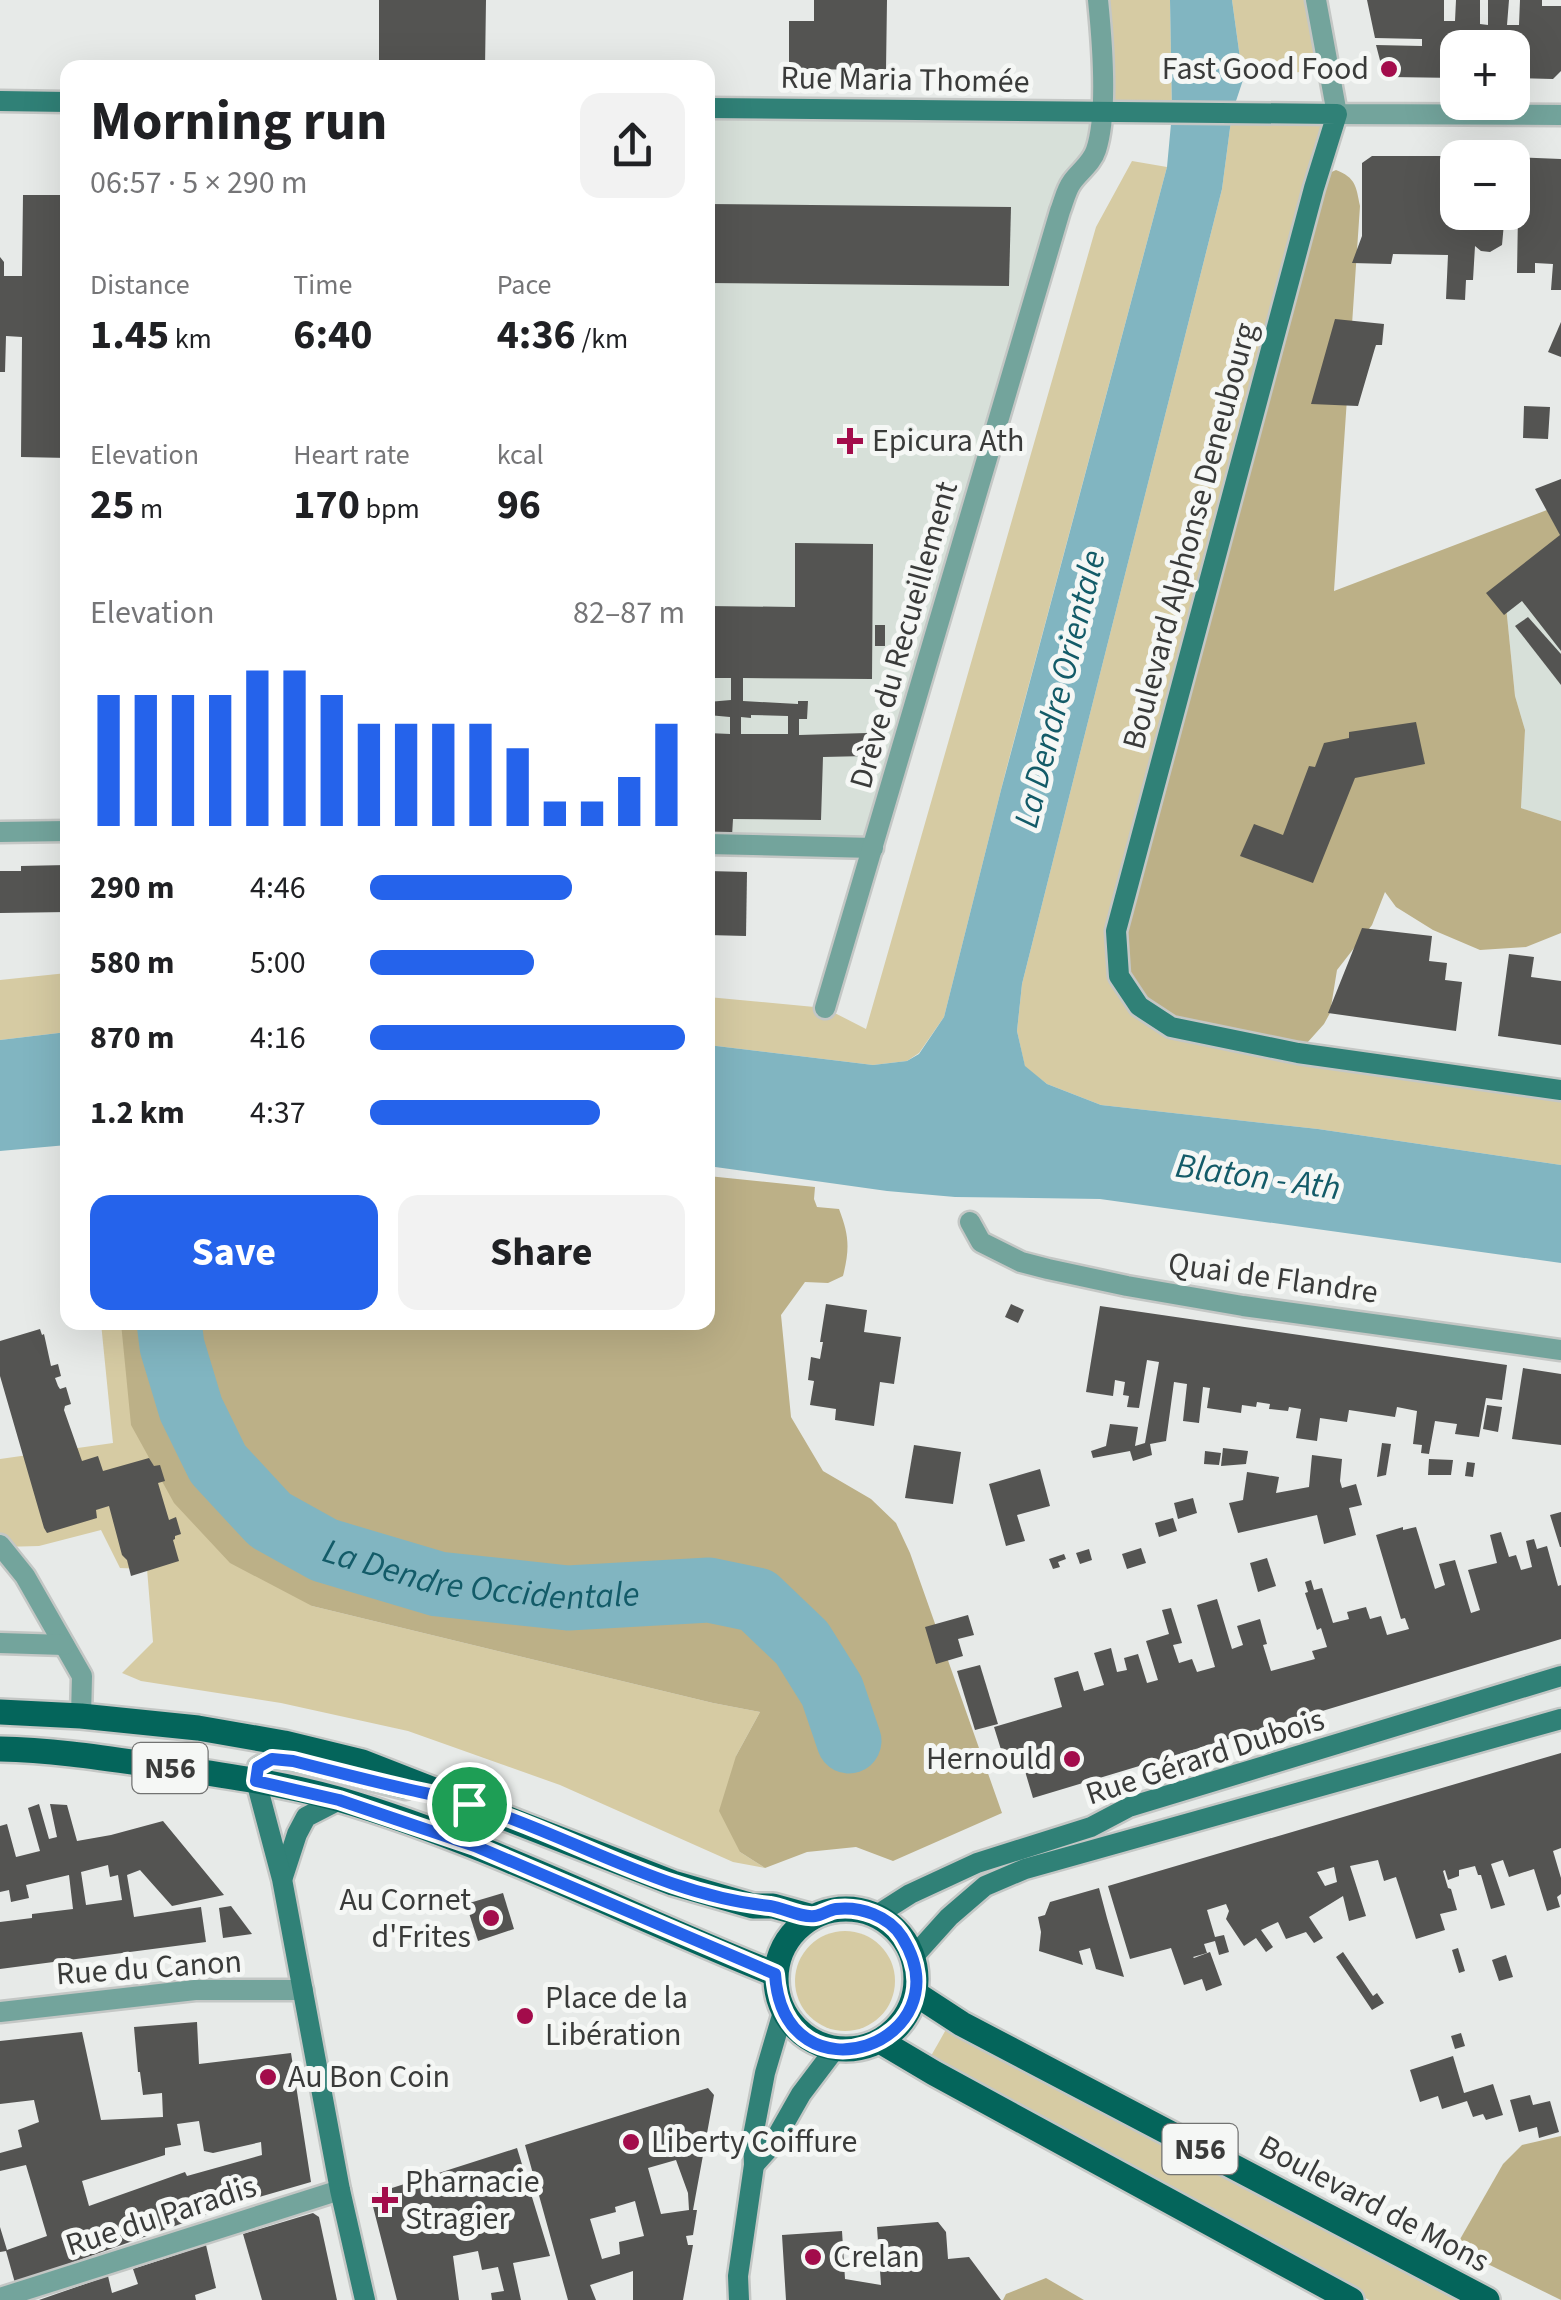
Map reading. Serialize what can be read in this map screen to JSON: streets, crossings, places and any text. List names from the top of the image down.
{
  "streets": {
    "main road": ["N56", "Boulevard de Mons"],
    "street": [
      "Rue Maria Thomée",
      "Boulevard Alphonse Deneubourg",
      "Drève du Recueillement",
      "Quai de Flandre",
      "Rue Gérard Dubois",
      "Rue du Canon",
      "Rue du Paradis"
    ]
  },
  "crossings": [
    ["Rue Maria Thomée", "Boulevard Alphonse Deneubourg"],
    ["Rue Maria Thomée", "Drève du Recueillement"],
    ["Rue Gérard Dubois", "N56"],
    ["Rue Gérard Dubois", "Boulevard de Mons"],
    ["N56", "Boulevard de Mons"]
  ],
  "water": ["La Dendre Orientale", "Blaton - Ath", "La Dendre Occidentale"],
  "places": {
    "other": [
      "Fast Good Food",
      "Hernould",
      "Au Cornet d'Frites",
      "Place de la Libération",
      "Au Bon Coin",
      "Liberty Coiffure",
      "Crelan"
    ],
    "health": ["Epicura Ath", "Pharnacie Stragier"]
  },
  "page": {
    "map_buttons": ["+", "−"],
    "heading": ["Morning run", "06:57 · 5 × 290 m"],
    "stats": [
      ["Distance", "1.45 km"],
      ["Time", "6:40"],
      ["Pace", "4:36 /km"],
      ["Elevation", "25 m"],
      ["Heart rate", "170 bpm"],
      ["kcal", "96"]
    ],
    "chart": ["Elevation", "82–87 m"],
    "list": [
      {
        "name": "290 m",
        "note": "4:46"
      },
      {
        "name": "580 m",
        "note": "5:00"
      },
      {
        "name": "870 m",
        "note": "4:16"
      },
      {
        "name": "1.2 km",
        "note": "4:37"
      }
    ],
    "buttons": ["Save", "Share"]
  }
}
